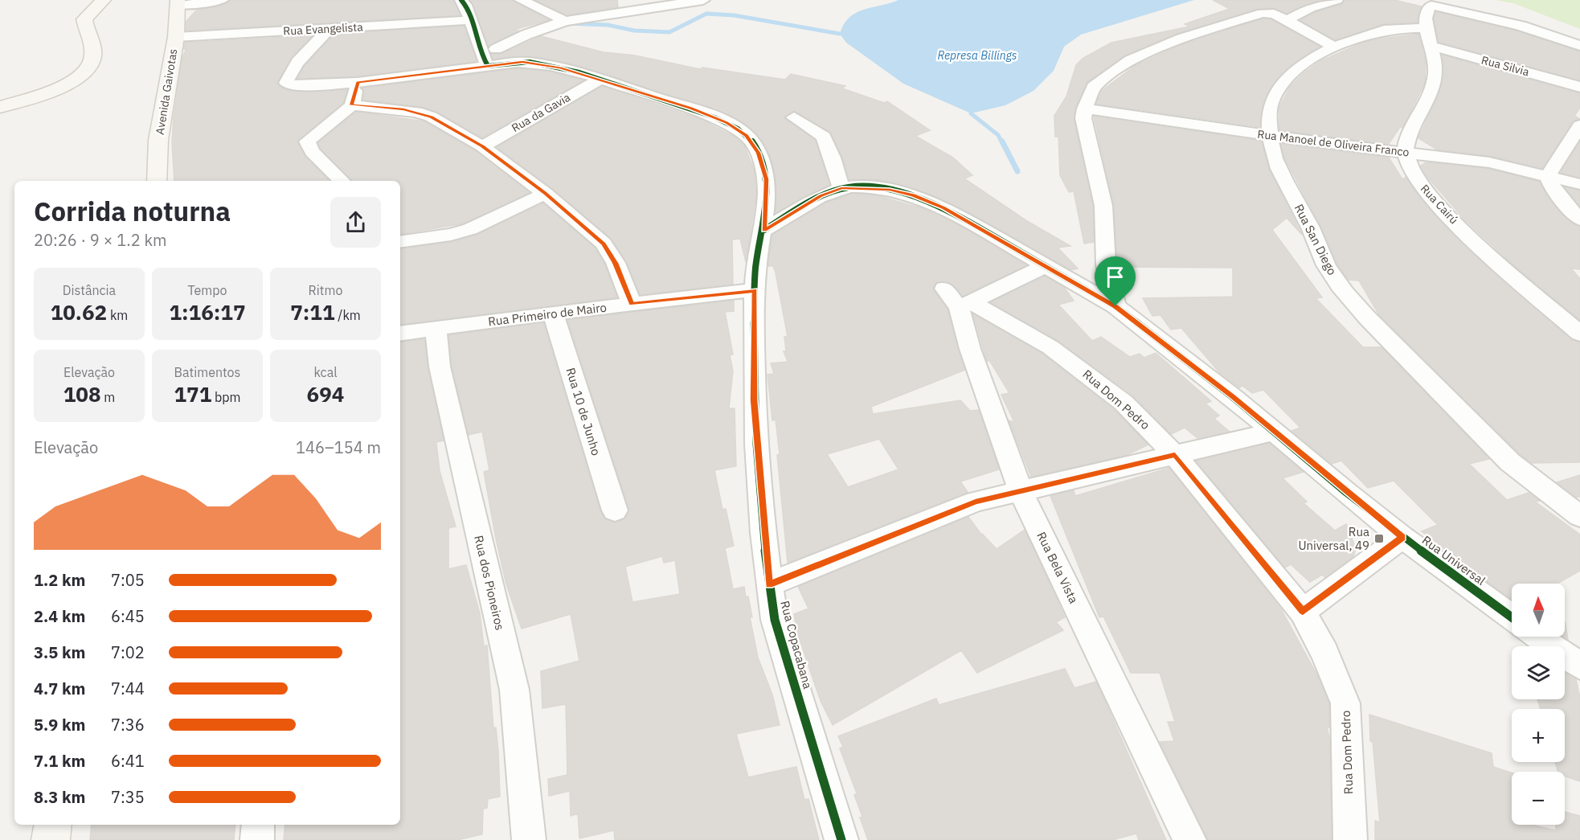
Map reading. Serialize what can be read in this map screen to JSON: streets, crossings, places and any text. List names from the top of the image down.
{
  "streets": {
    "street": [
      "Rua Evangelista",
      "Rua Silvia",
      "Avenida Gaivotas",
      "Rua da Gavia",
      "Rua Manoel de Oliveira Franco",
      "Rua Cairú",
      "Rua San Diego",
      "Rua Primeiro de Mairo",
      "Rua Dom Pedro",
      "Rua 10 de Junho",
      "Rua Universal",
      "Rua Bela Vista",
      "Rua dos Pioneiros",
      "Rua Copacabana"
    ]
  },
  "crossings": [
    ["Rua Evangelista", "Avenida Gaivotas"],
    ["Rua Silvia", "Rua San Diego"],
    ["Rua da Gavia", "Rua Copacabana"],
    ["Rua Manoel de Oliveira Franco", "Rua Cairú"],
    ["Rua Manoel de Oliveira Franco", "Rua San Diego"],
    ["Rua Primeiro de Mairo", "Rua 10 de Junho"],
    ["Rua Primeiro de Mairo", "Rua dos Pioneiros"],
    ["Rua Primeiro de Mairo", "Rua Copacabana"],
    ["Rua Dom Pedro", "Rua Bela Vista"],
    ["Rua Universal", "Rua Copacabana"]
  ],
  "water": ["Represa Billings"],
  "places": {
    "transit": ["Rua Universal, 49"]
  },
  "north": "top",
  "page": {
    "heading": ["Corrida noturna", "20:26 · 9 × 1.2 km"],
    "stats": [
      ["Distância", "10.62 km"],
      ["Tempo", "1:16:17"],
      ["Ritmo", "7:11 /km"],
      ["Elevação", "108 m"],
      ["Batimentos", "171 bpm"],
      ["kcal", "694"]
    ],
    "chart": ["Elevação", "146–154 m"],
    "list": [
      {
        "name": "1.2 km",
        "note": "7:05"
      },
      {
        "name": "2.4 km",
        "note": "6:45"
      },
      {
        "name": "3.5 km",
        "note": "7:02"
      },
      {
        "name": "4.7 km",
        "note": "7:44"
      },
      {
        "name": "5.9 km",
        "note": "7:36"
      },
      {
        "name": "7.1 km",
        "note": "6:41"
      },
      {
        "name": "8.3 km",
        "note": "7:35"
      }
    ],
    "map_buttons": ["+", "−"]
  }
}
